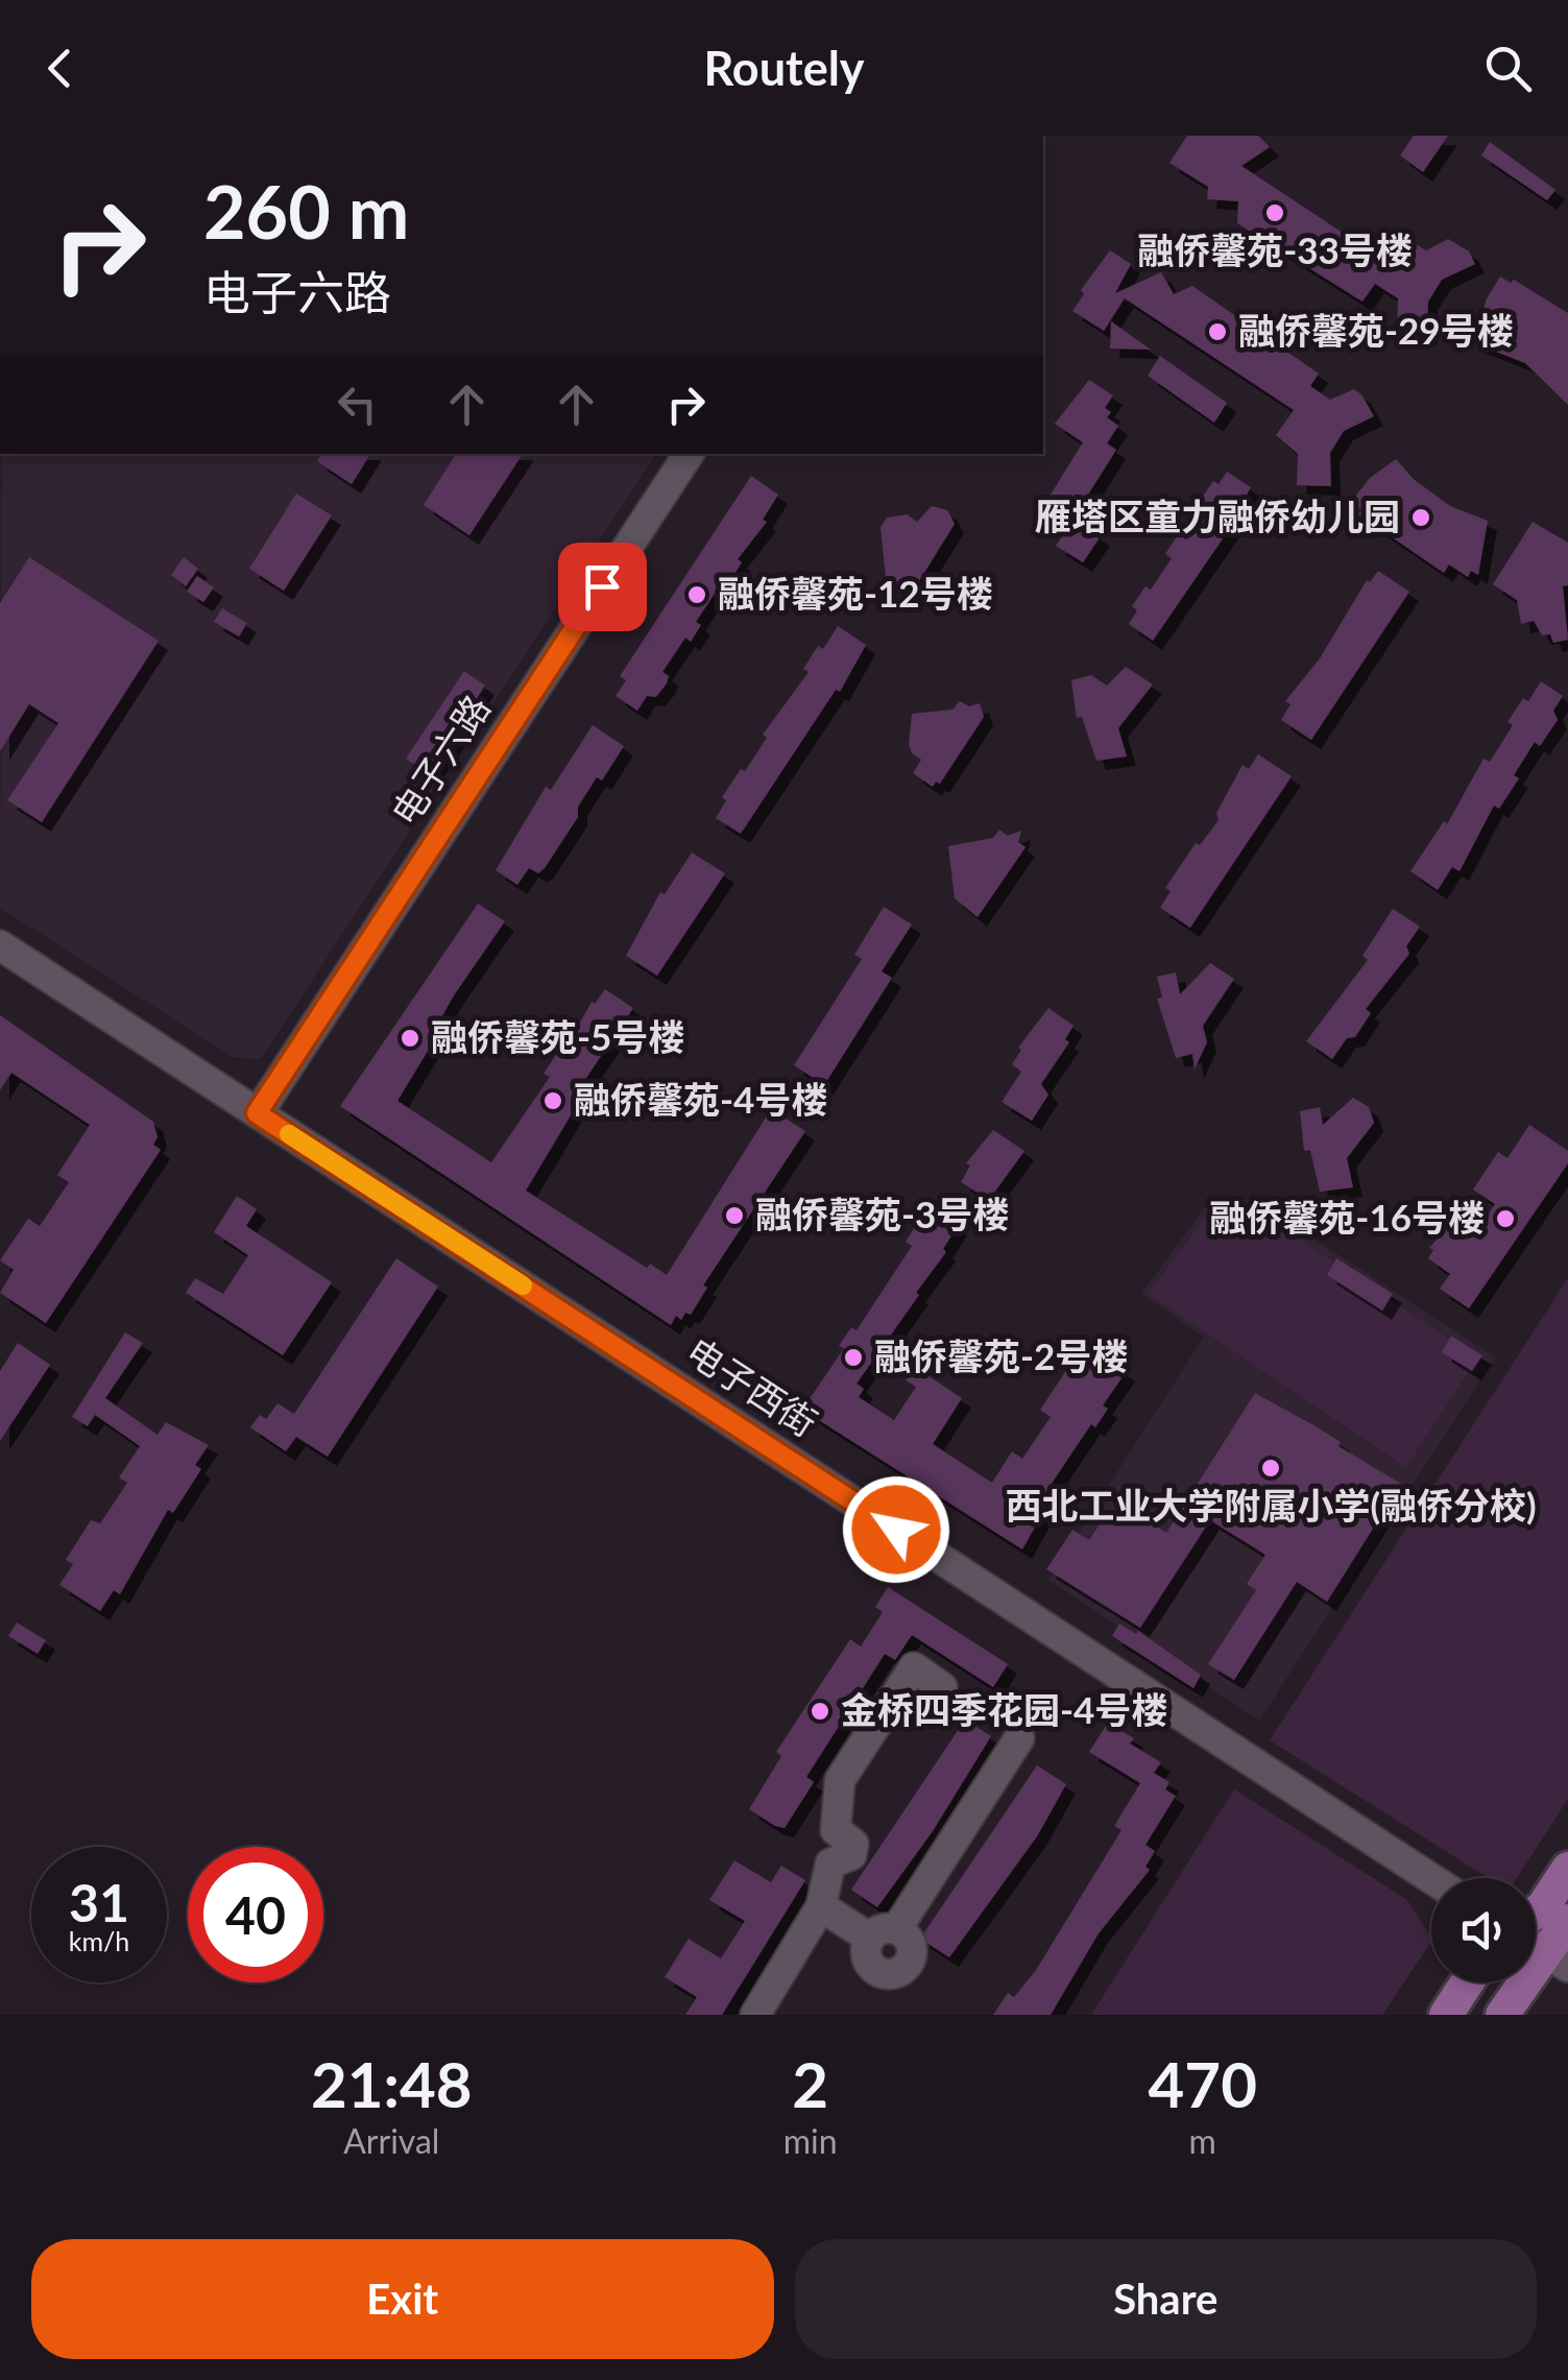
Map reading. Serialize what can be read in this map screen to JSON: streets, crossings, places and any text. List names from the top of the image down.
{
  "streets": {
    "street": ["电子六路", "电子西街"]
  },
  "crossings": [
    ["电子六路", "电子西街"]
  ],
  "places": [
    "融侨馨苑-33号楼",
    "融侨馨苑-29号楼",
    "雁塔区童力融侨幼儿园",
    "融侨馨苑-12号楼",
    "融侨馨苑-5号楼",
    "融侨馨苑-4号楼",
    "融侨馨苑-3号楼",
    "融侨馨苑-16号楼",
    "融侨馨苑-2号楼",
    "西北工业大学附属小学(融侨分校)",
    "金桥四季花园-4号楼"
  ],
  "page": {
    "header": "Routely",
    "turn": ["260 m", "电子六路"],
    "speed": "31 km/h",
    "limit": "40",
    "eta": [
      "21:48",
      "Arrival",
      "2",
      "min",
      "470",
      "m"
    ],
    "buttons": ["Exit", "Share"]
  }
}
